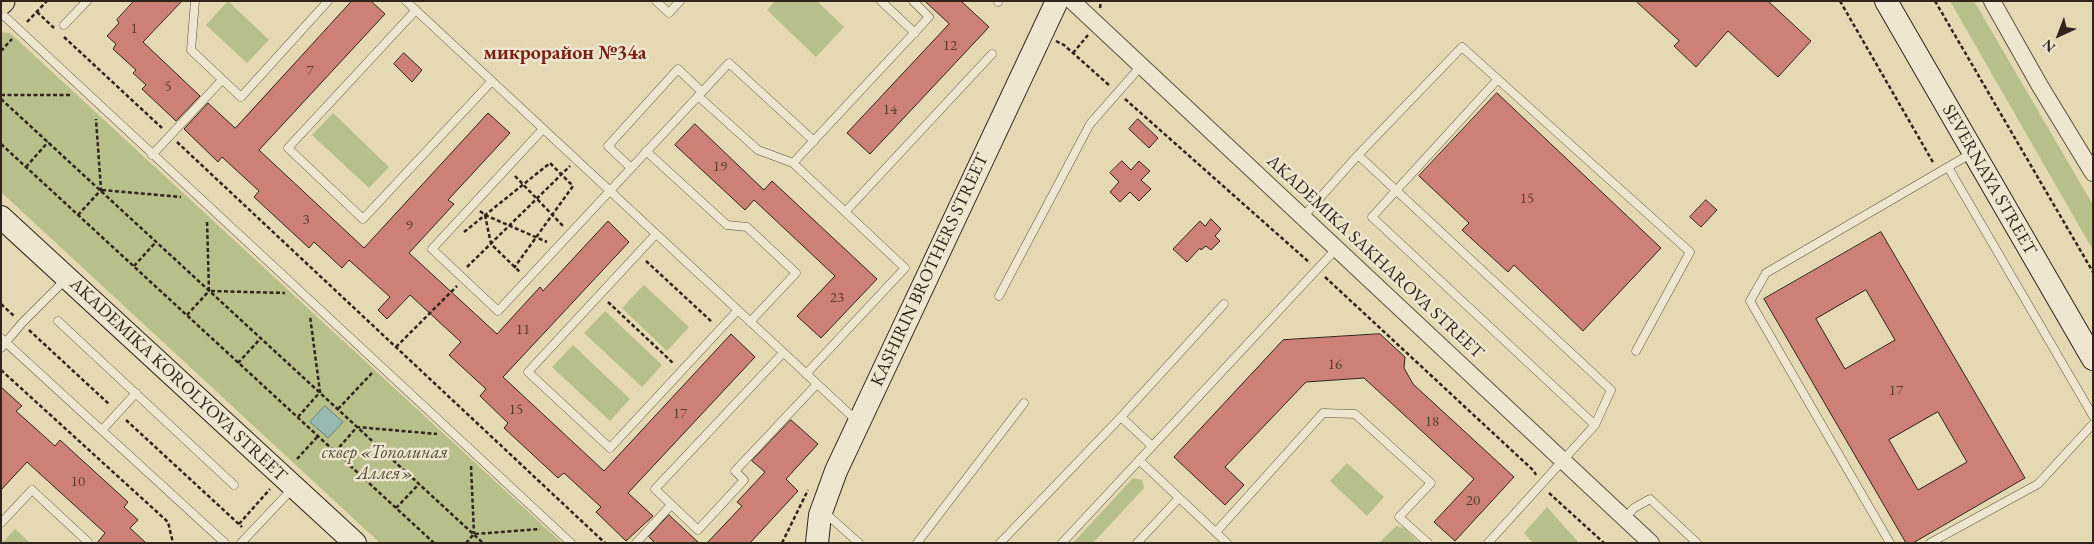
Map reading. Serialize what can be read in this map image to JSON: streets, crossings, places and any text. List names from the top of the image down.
{
  "streets": {
    "street": [
      "SEVERNAYA STREET",
      "AKADEMIKA SAKHAROVA STREET",
      "KASHIRIN BROTHERS STREET",
      "AKADEMIKA KOROLYOVA STREET"
    ]
  },
  "districts": ["микрорайон №34а"],
  "parks": ["сквер «Тополиная Аллея»"],
  "house_numbers": [
    "1",
    "12",
    "7",
    "5",
    "14",
    "19",
    "15",
    "3",
    "9",
    "23",
    "11",
    "16",
    "17",
    "15",
    "17",
    "18",
    "10",
    "20"
  ],
  "north": "bottom left"
}
